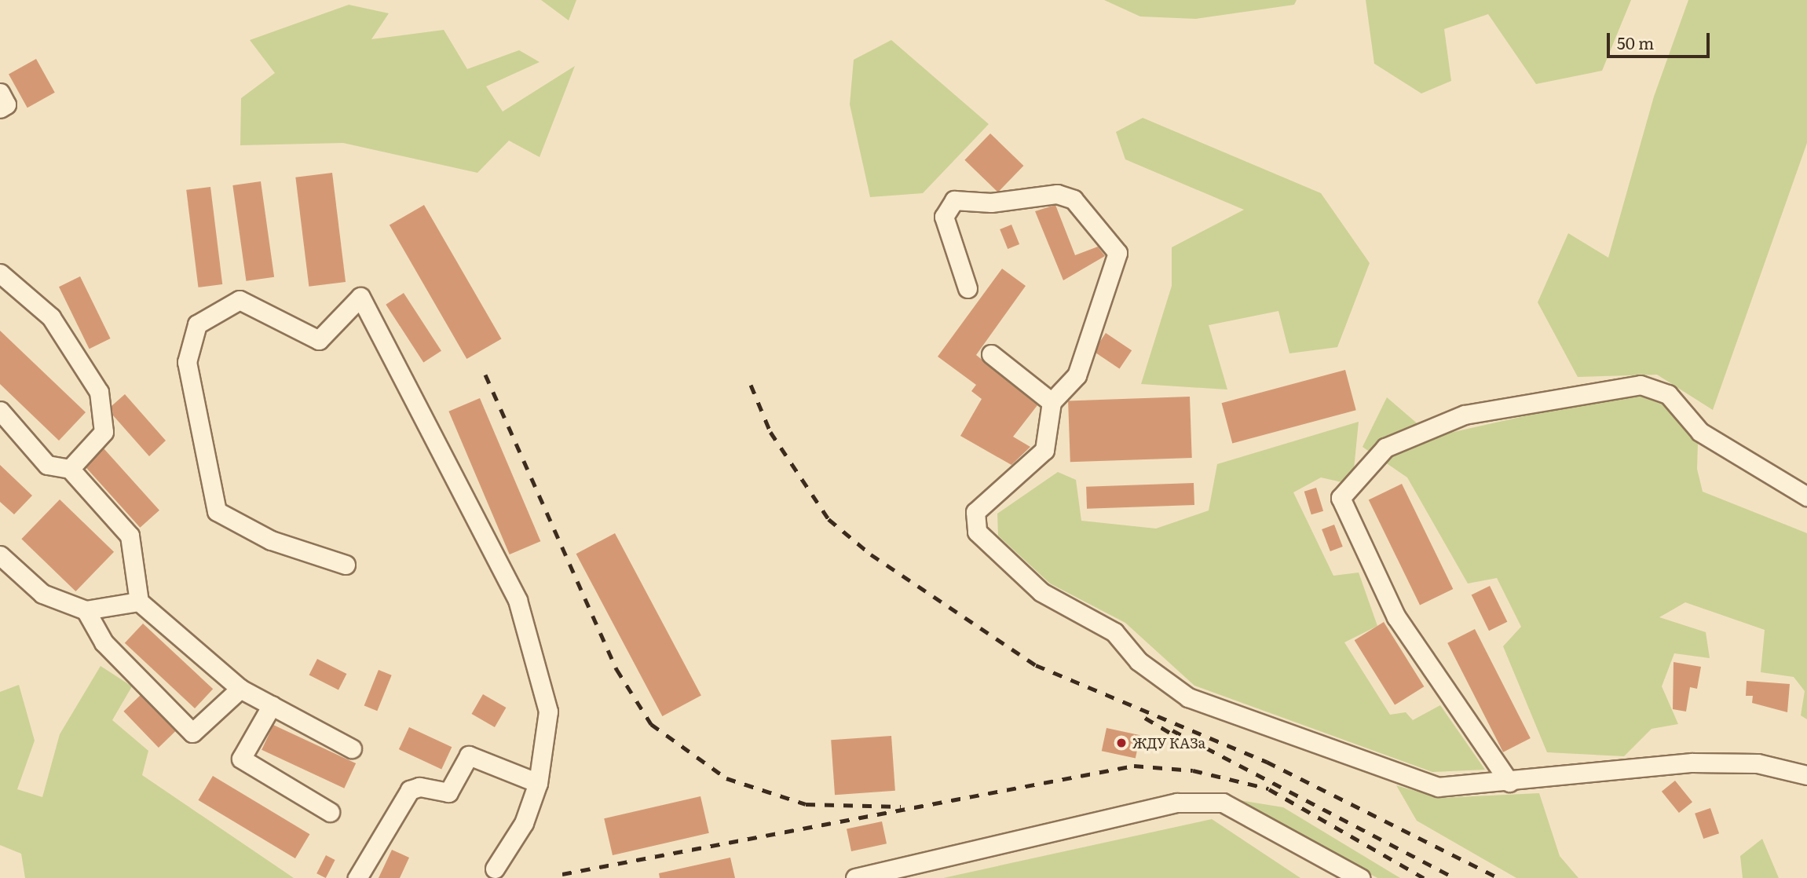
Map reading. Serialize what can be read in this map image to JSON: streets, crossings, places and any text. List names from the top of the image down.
{
  "places": ["ЖДУ КАЗа"],
  "scale_bar": "50 m"
}
